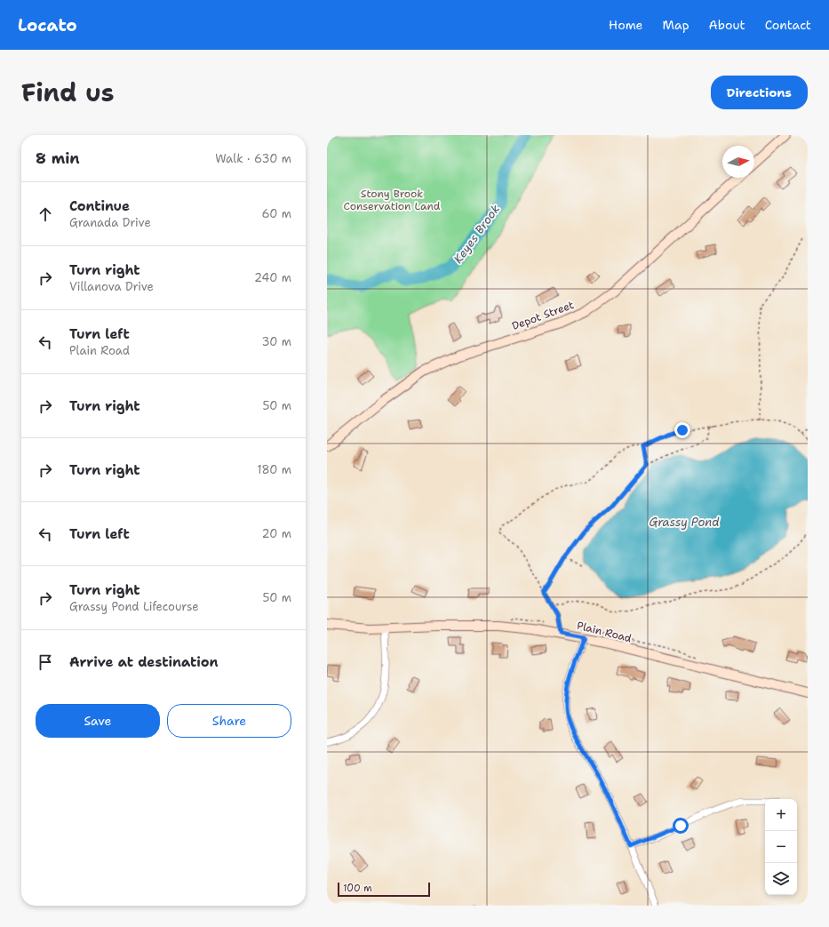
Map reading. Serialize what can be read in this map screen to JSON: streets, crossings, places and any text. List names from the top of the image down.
{
  "streets": {
    "main road": ["Depot Street", "Plain Road"]
  },
  "water": ["Keyes Brook", "Grassy Pond"],
  "parks": ["Stony Brook Conservation Land"],
  "scale_bar": "100 m",
  "north": "right",
  "page": {
    "header": "Locato",
    "nav": [
      "Home",
      "Map",
      "About",
      "Contact"
    ],
    "title": "Find us",
    "buttons": [
      "Directions",
      ["Save", "Share"]
    ],
    "heading": ["8 min", "Walk · 630 m"],
    "list": [
      ["Continue", "Granada Drive", "60 m"],
      ["Turn right", "Villanova Drive", "240 m"],
      ["Turn left", "Plain Road", "30 m"],
      ["Turn right", "50 m"],
      ["Turn right", "180 m"],
      ["Turn left", "20 m"],
      ["Turn right", "Grassy Pond Lifecourse", "50 m"],
      "Arrive at destination"
    ],
    "map_buttons": ["+", "−"],
    "scale": "100 m"
  }
}
